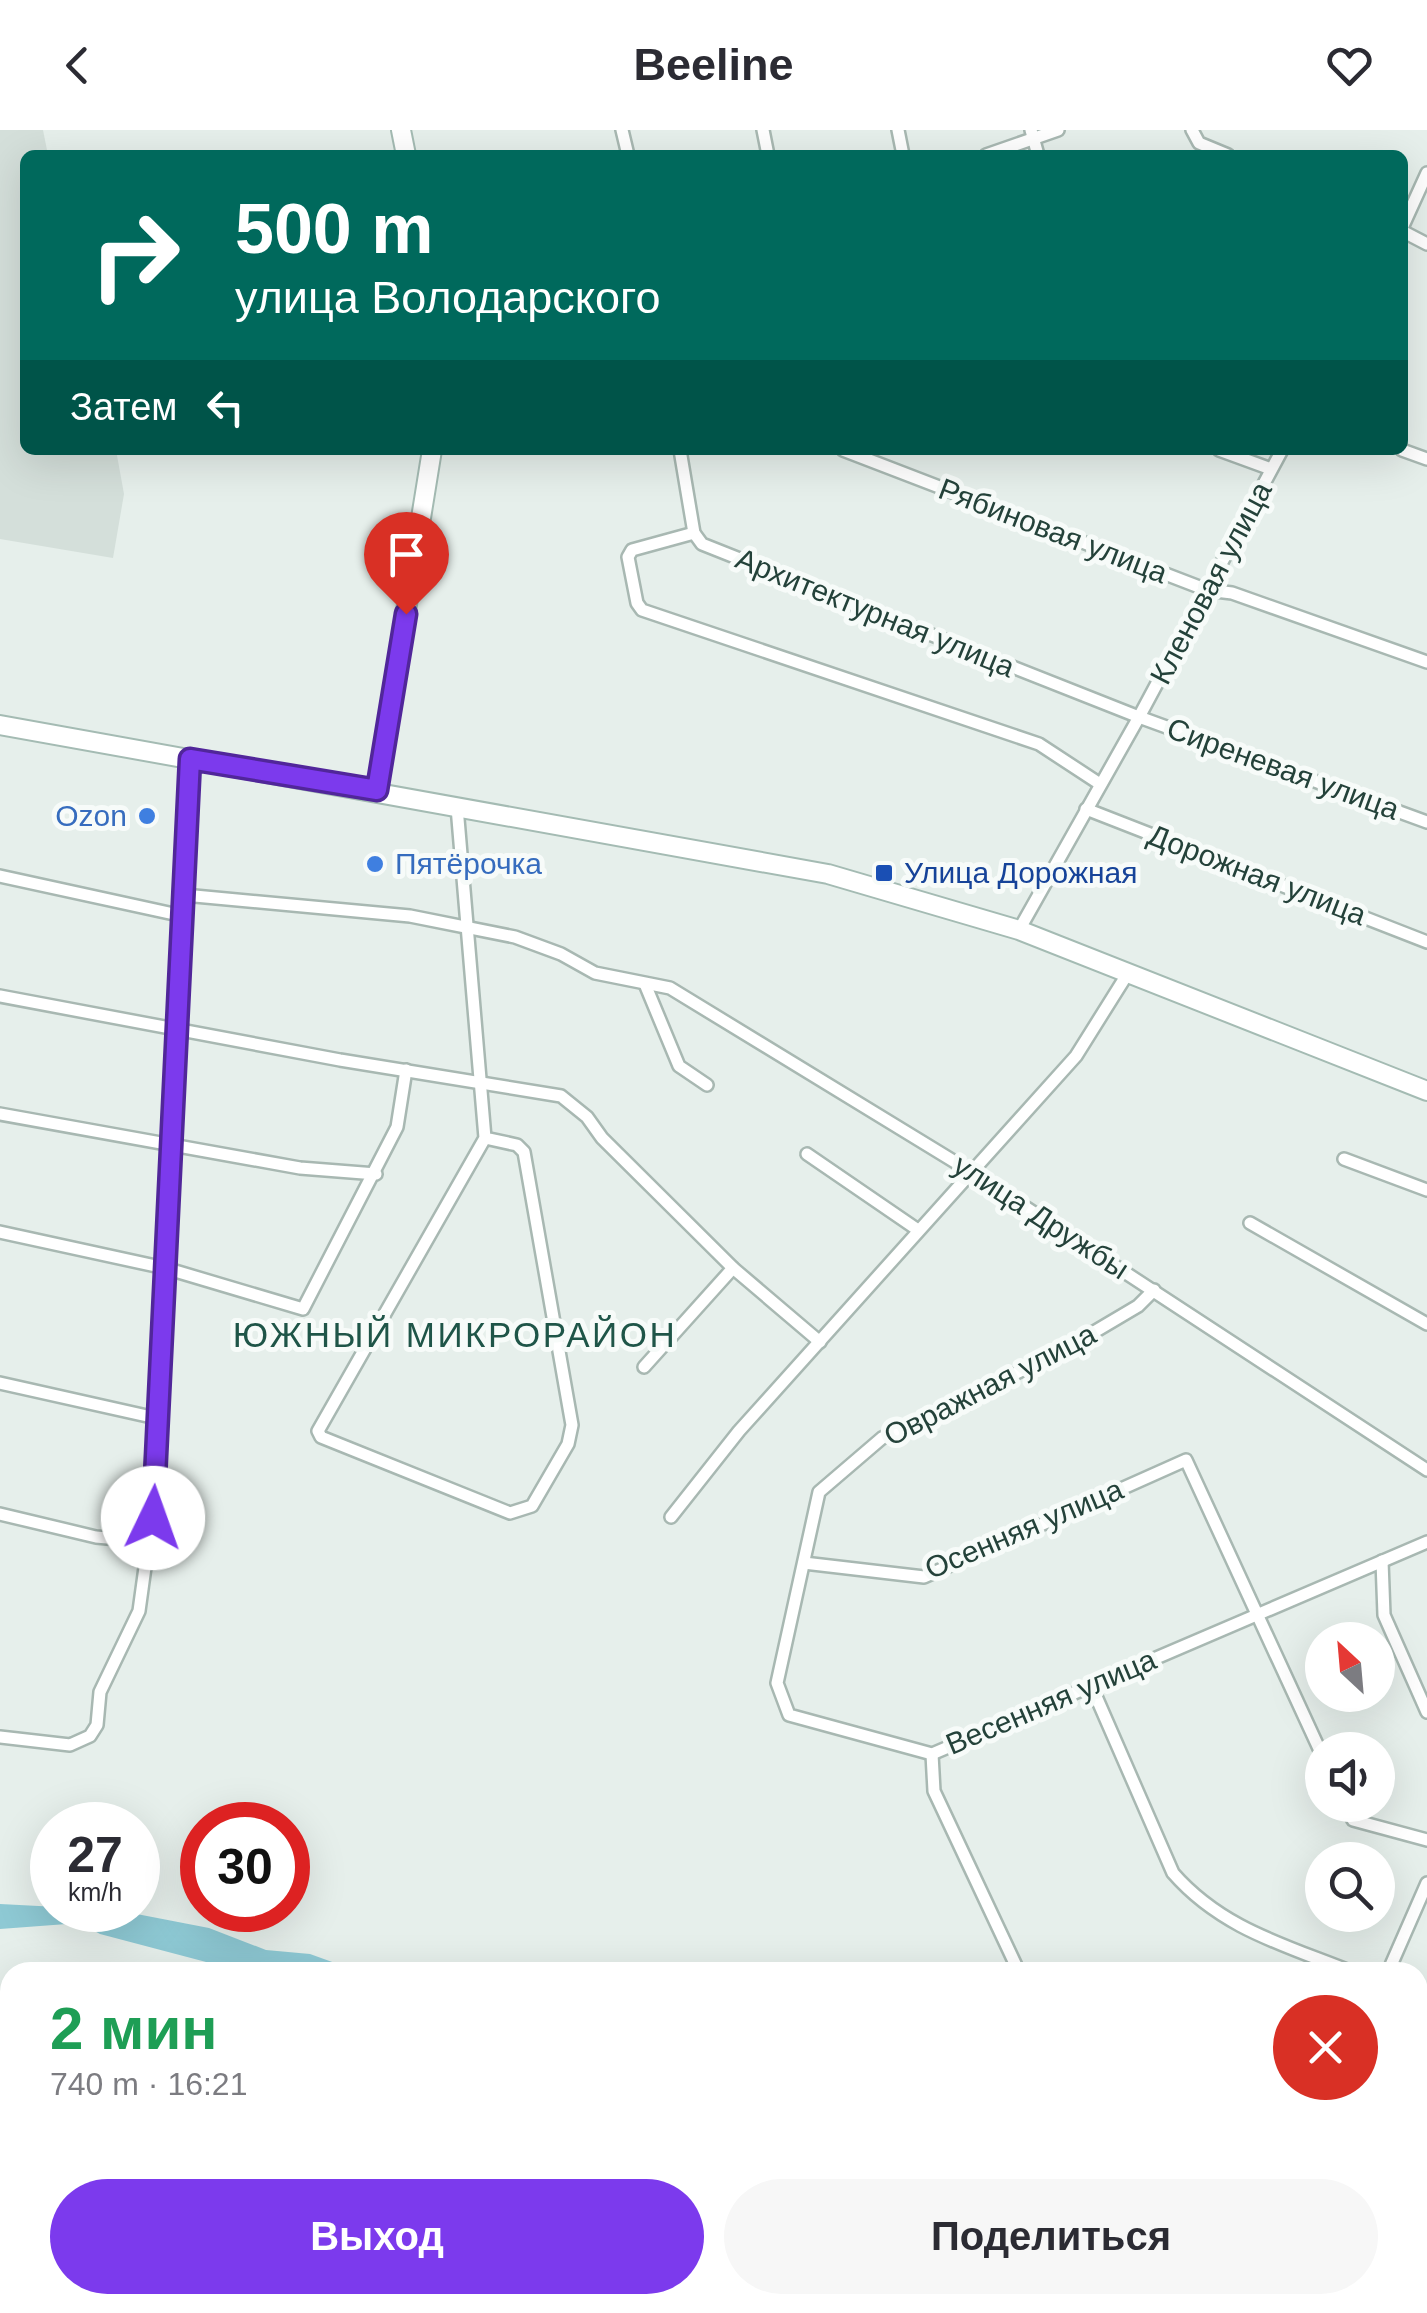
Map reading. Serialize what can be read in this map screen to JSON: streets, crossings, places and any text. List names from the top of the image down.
{
  "streets": {
    "street": [
      "Рябиновая улица",
      "Кленовая улица",
      "Архитектурная улица",
      "Сиреневая улица",
      "Дорожная улица",
      "улица Дружбы",
      "Овражная улица",
      "Осенняя улица",
      "Весенняя улица"
    ]
  },
  "crossings": [
    ["Рябиновая улица", "Кленовая улица"],
    ["Кленовая улица", "Архитектурная улица"],
    ["Кленовая улица", "Сиреневая улица"],
    ["Кленовая улица", "Дорожная улица"],
    ["Архитектурная улица", "Сиреневая улица"],
    ["улица Дружбы", "Овражная улица"],
    ["Овражная улица", "Осенняя улица"],
    ["Овражная улица", "Весенняя улица"],
    ["Осенняя улица", "Весенняя улица"]
  ],
  "districts": ["ЮЖНЫЙ МИКРОРАЙОН"],
  "places": {
    "other": ["Ozon", "Пятёрочка"],
    "transit": ["Улица Дорожная"]
  },
  "north": "top left",
  "page": {
    "header": "Beeline",
    "turn": ["500 m", "улица Володарского"],
    "then": "Затем",
    "speed": "27 km/h",
    "limit": "30",
    "heading": ["2 мин", "740 m · 16:21"],
    "buttons": ["Выход", "Поделиться"]
  }
}
